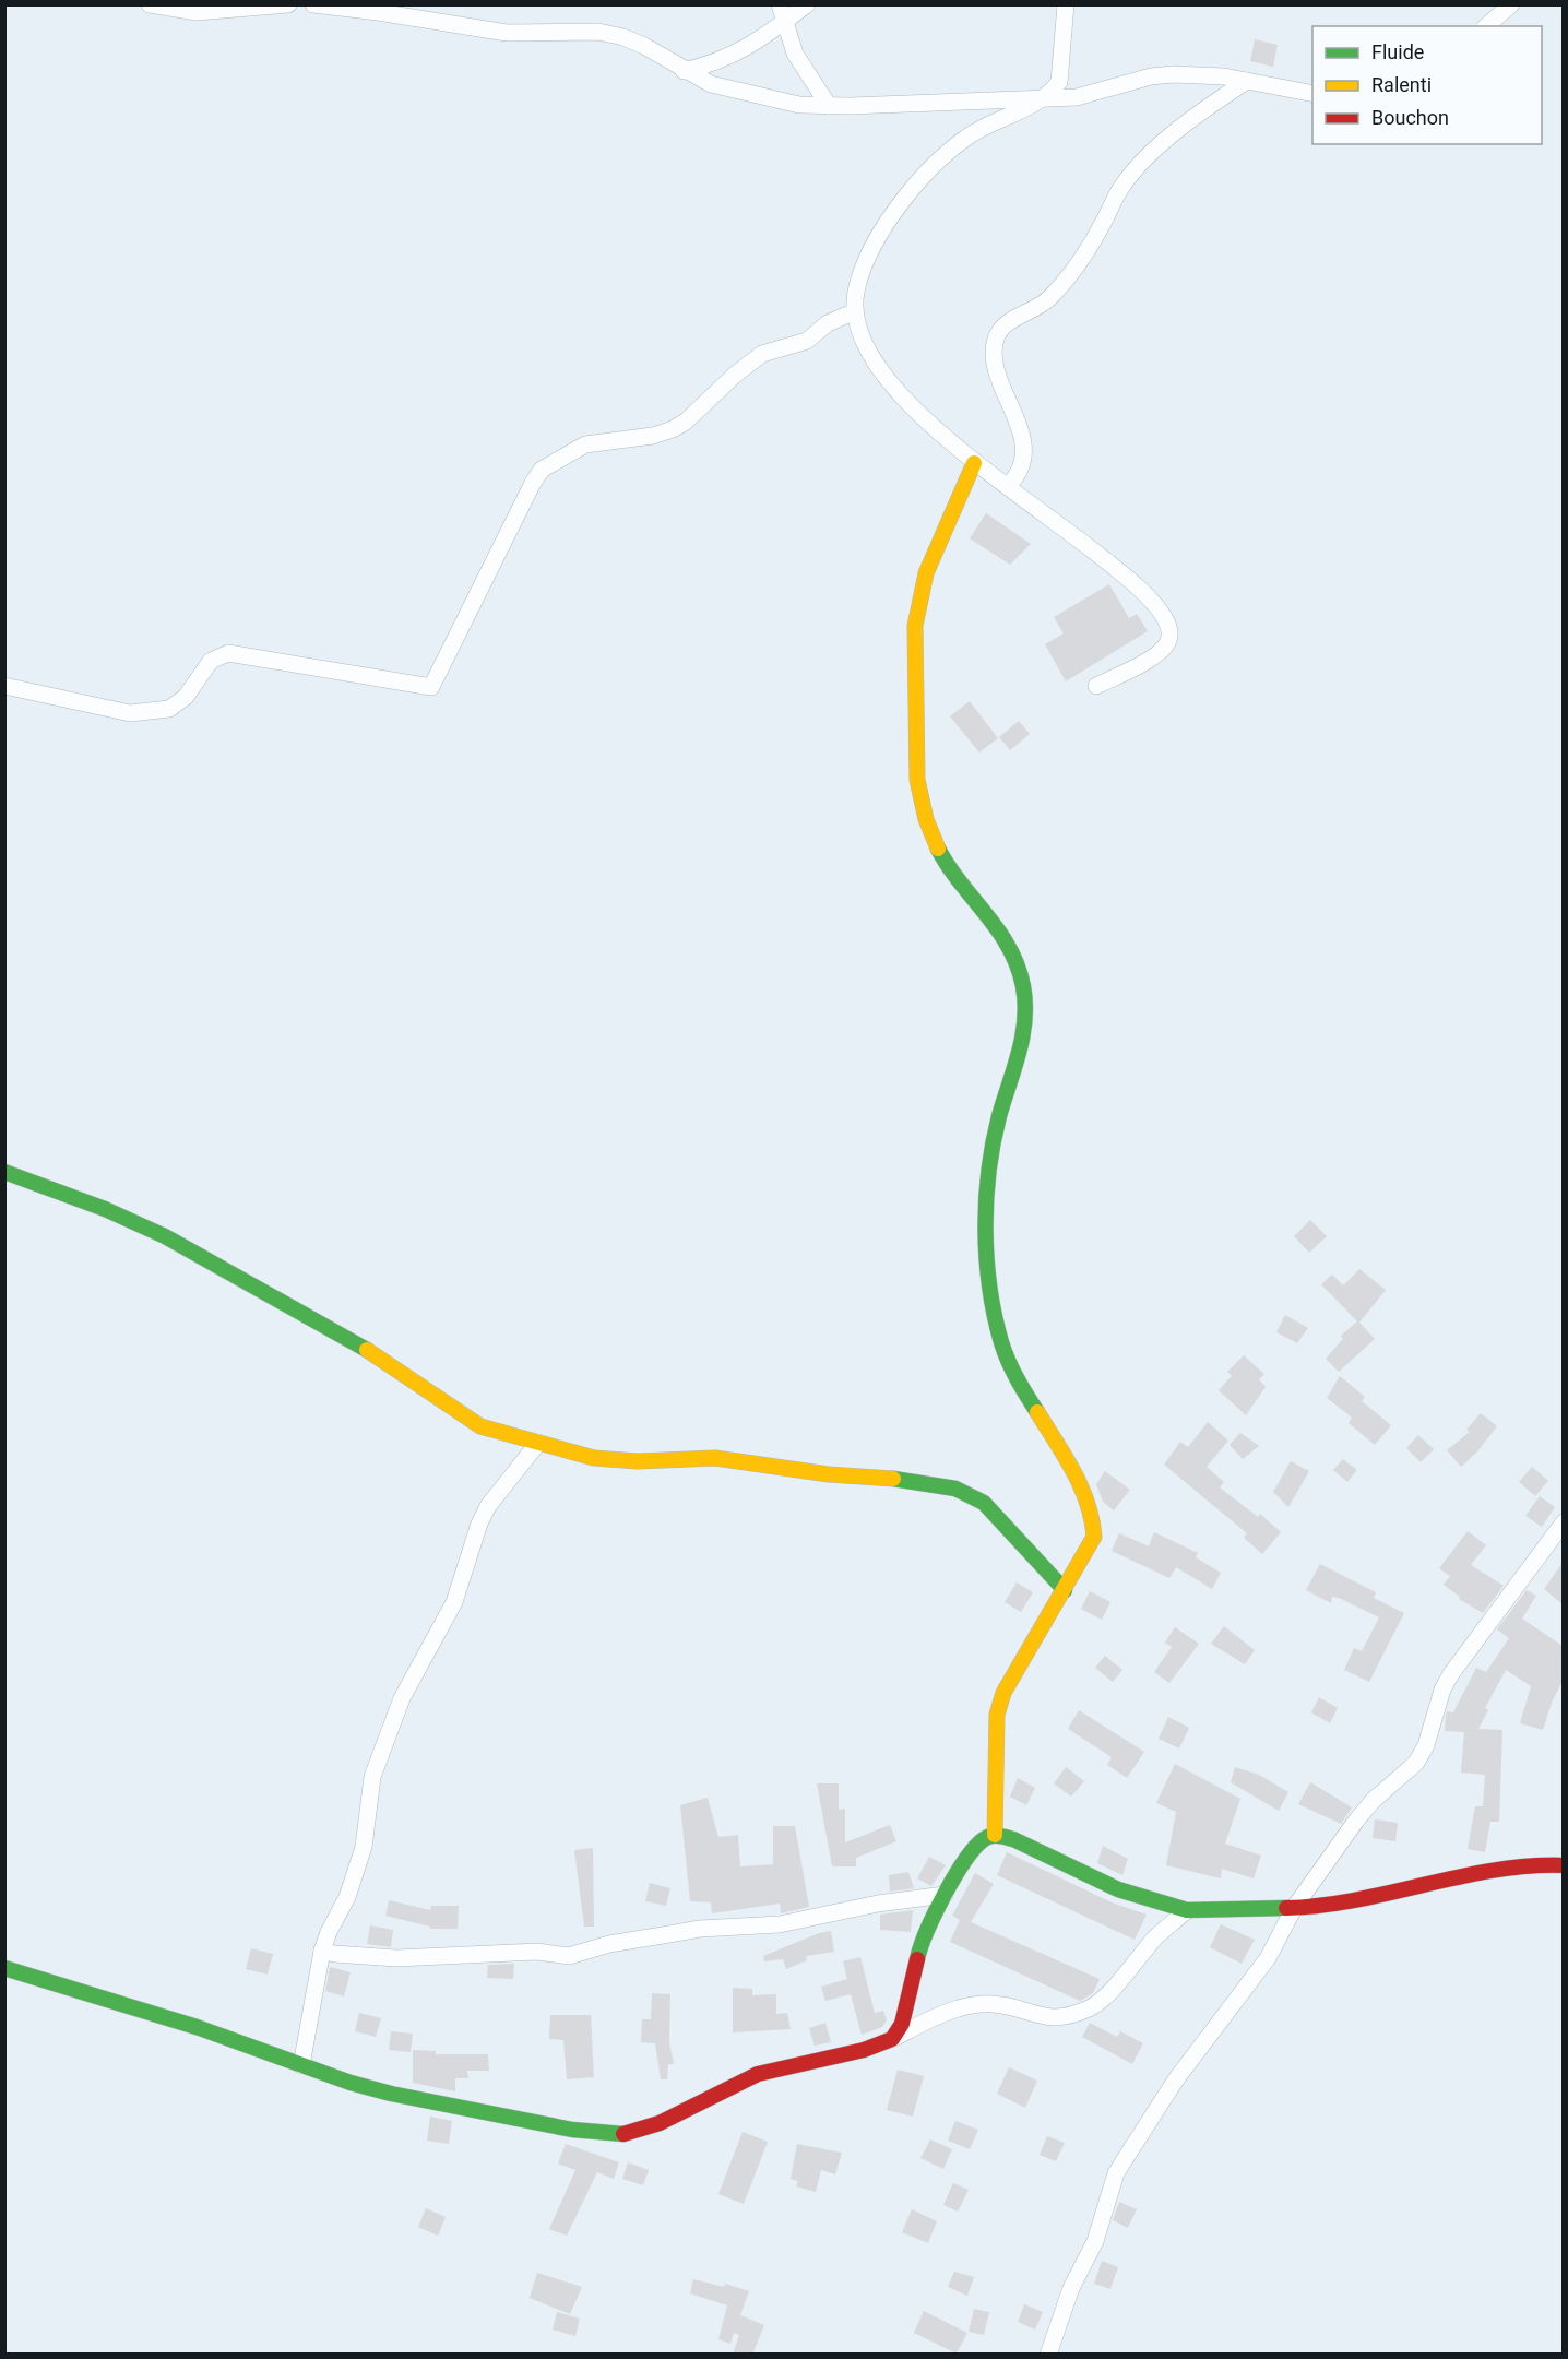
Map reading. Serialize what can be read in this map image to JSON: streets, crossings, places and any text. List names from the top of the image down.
{
  "legend": ["Fluide", "Ralenti", "Bouchon"]
}
